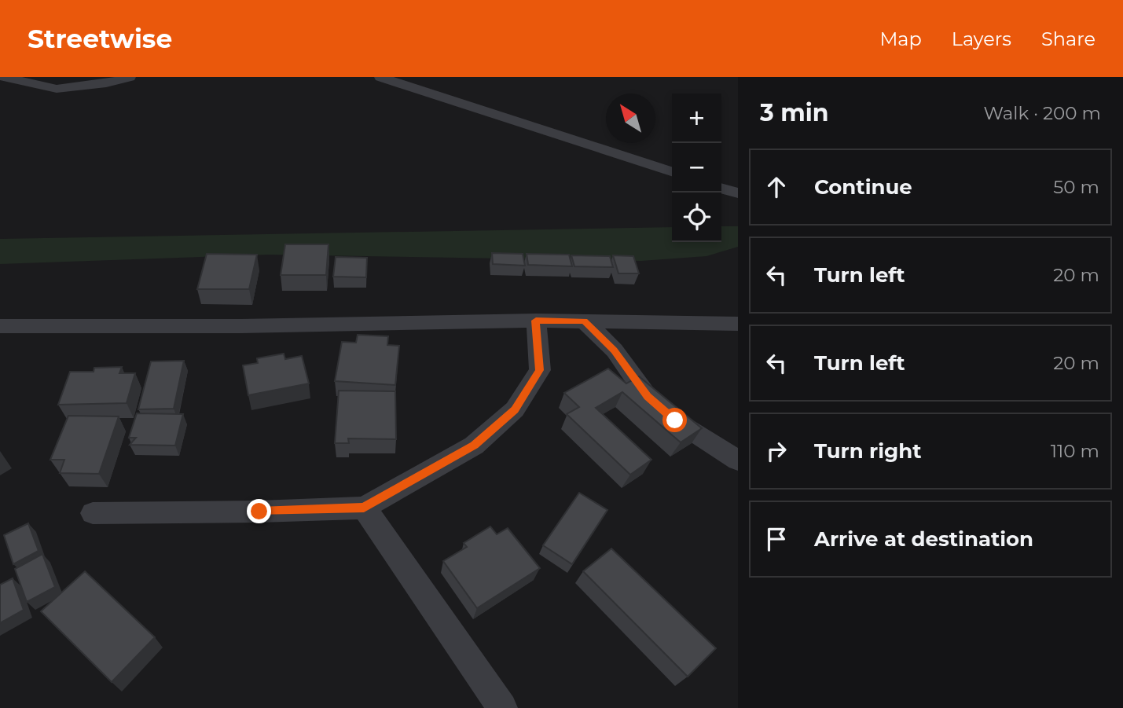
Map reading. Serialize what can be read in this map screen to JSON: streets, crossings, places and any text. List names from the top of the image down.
{
  "north": "top left",
  "page": {
    "header": "Streetwise",
    "nav": ["Map", "Layers", "Share"],
    "heading": ["3 min", "Walk · 200 m"],
    "map_buttons": ["+", "−"],
    "list": [
      ["Continue", "50 m"],
      ["Turn left", "20 m"],
      ["Turn left", "20 m"],
      ["Turn right", "110 m"],
      "Arrive at destination"
    ]
  }
}
